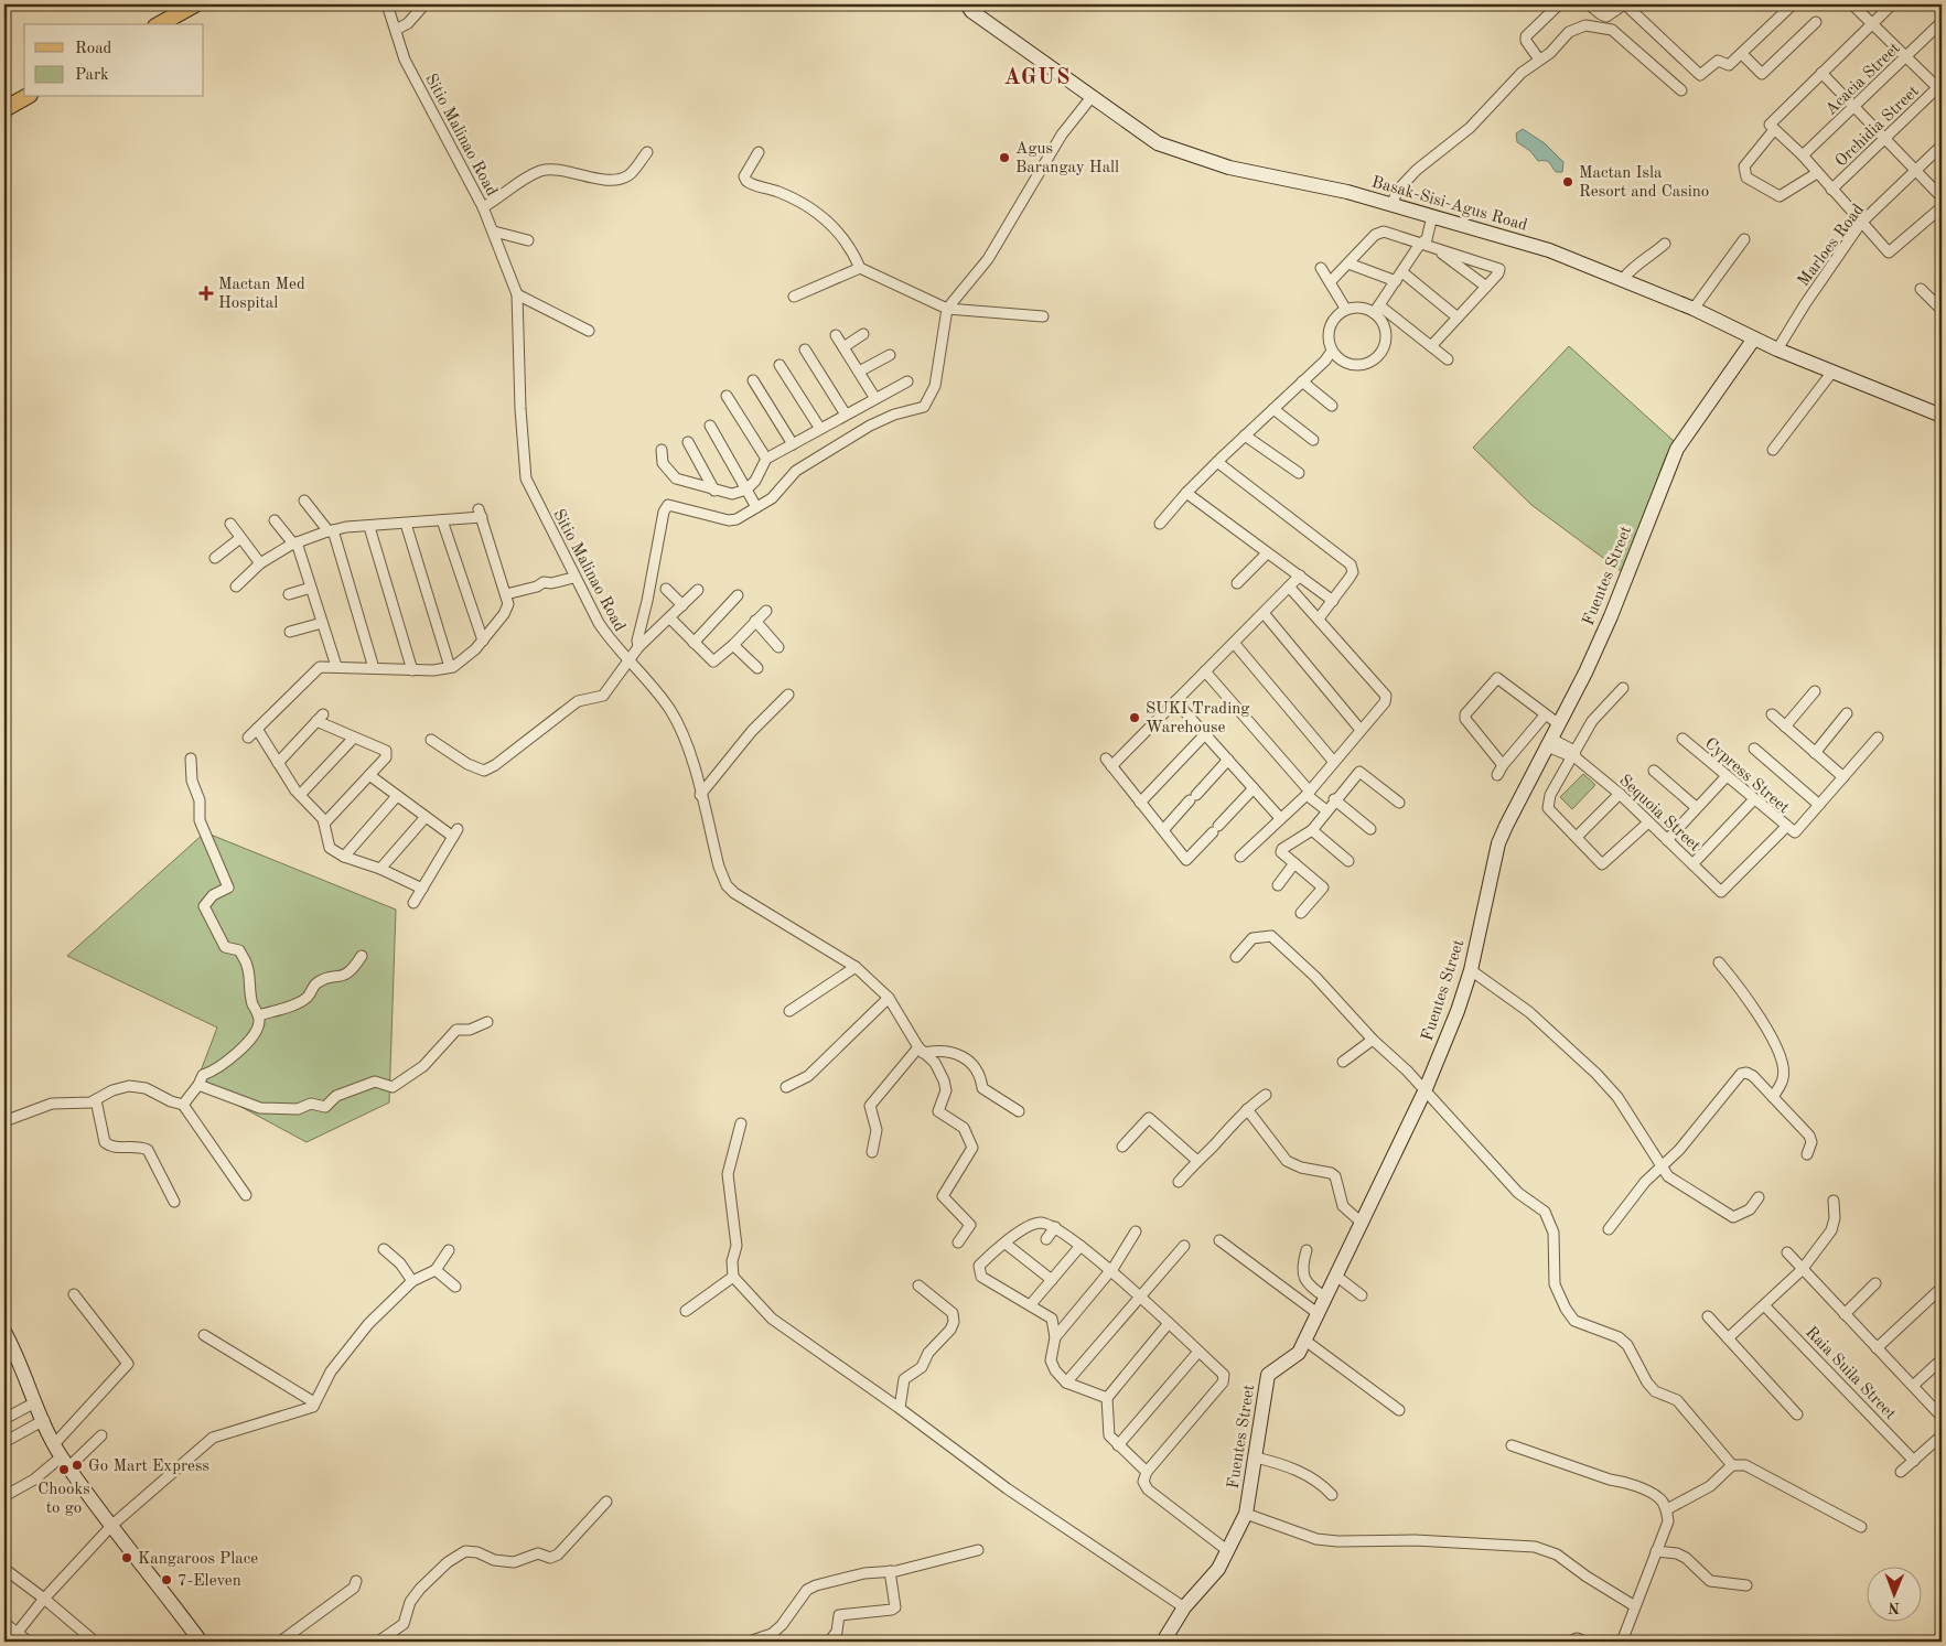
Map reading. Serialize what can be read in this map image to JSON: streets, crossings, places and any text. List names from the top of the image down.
{
  "streets": {
    "street": [
      "Acacia Street",
      "Orchidia Street",
      "Sitio Malinao Road",
      "Basak-Sisi-Agus Road",
      "Marloes Road",
      "Fuentes Street",
      "Cypress Street",
      "Sequoia Street",
      "Raia Suila Street"
    ]
  },
  "crossings": [
    ["Basak-Sisi-Agus Road", "Marloes Road"],
    ["Basak-Sisi-Agus Road", "Fuentes Street"],
    ["Fuentes Street", "Sequoia Street"],
    ["Cypress Street", "Sequoia Street"]
  ],
  "districts": ["AGUS"],
  "places": {
    "other": [
      "Agus Barangay Hall",
      "Mactan Isla Resort and Casino",
      "SUKI Trading Warehouse",
      "Go Mart Express",
      "Chooks to go",
      "Kangaroos Place",
      "7-Eleven"
    ],
    "health": ["Mactan Med Hospital"]
  },
  "legend": ["Road", "Park"],
  "north": "bottom"
}
